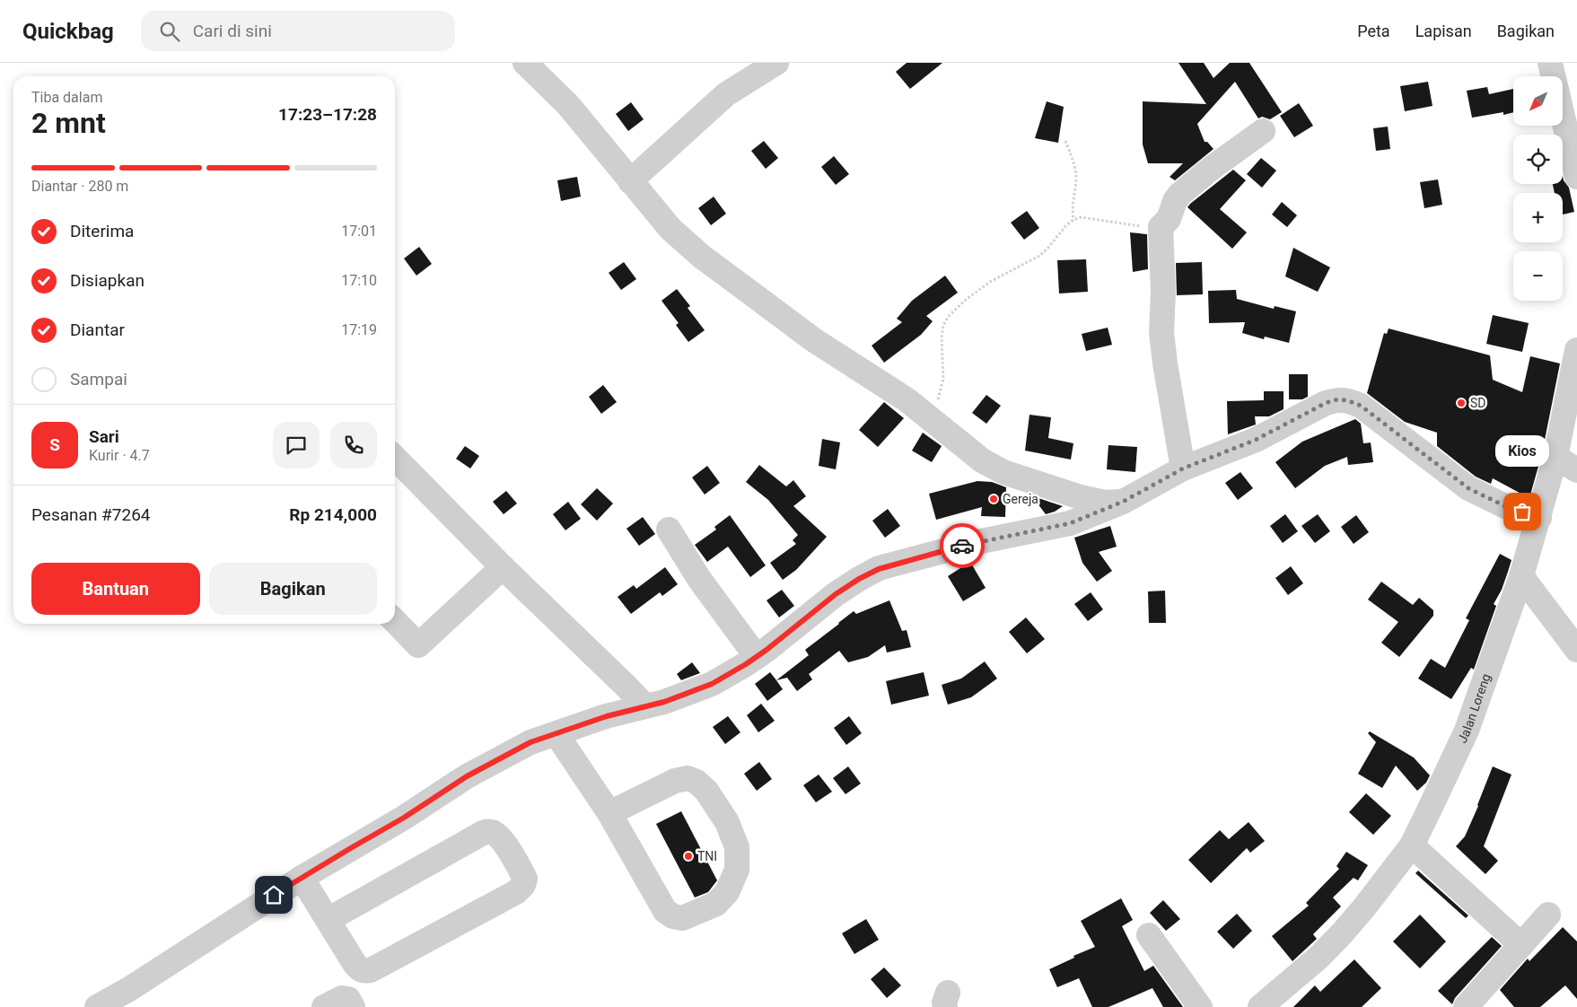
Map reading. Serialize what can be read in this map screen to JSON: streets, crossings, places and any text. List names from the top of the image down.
{
  "streets": {
    "street": ["Jalan Loreng"]
  },
  "places": [
    "SD",
    "Gereja",
    "Kios",
    "TNI"
  ],
  "north": "bottom left",
  "page": {
    "header": "Quickbag",
    "search": "Cari di sini",
    "nav": ["Peta", "Lapisan", "Bagikan"],
    "map_buttons": ["+", "−"],
    "heading": ["2 mnt", "Tiba dalam", "17:23–17:28"],
    "panel": [
      "Sari",
      "Kurir · 4.7",
      "Pesanan #7264",
      "Rp 214,000"
    ],
    "bar": "Diantar · 280 m",
    "list": [
      ["Diterima", "17:01"],
      ["Disiapkan", "17:10"],
      ["Diantar", "17:19"],
      "Sampai"
    ],
    "round": "S",
    "bubble": "Kios",
    "buttons": ["Bantuan", "Bagikan"]
  }
}
